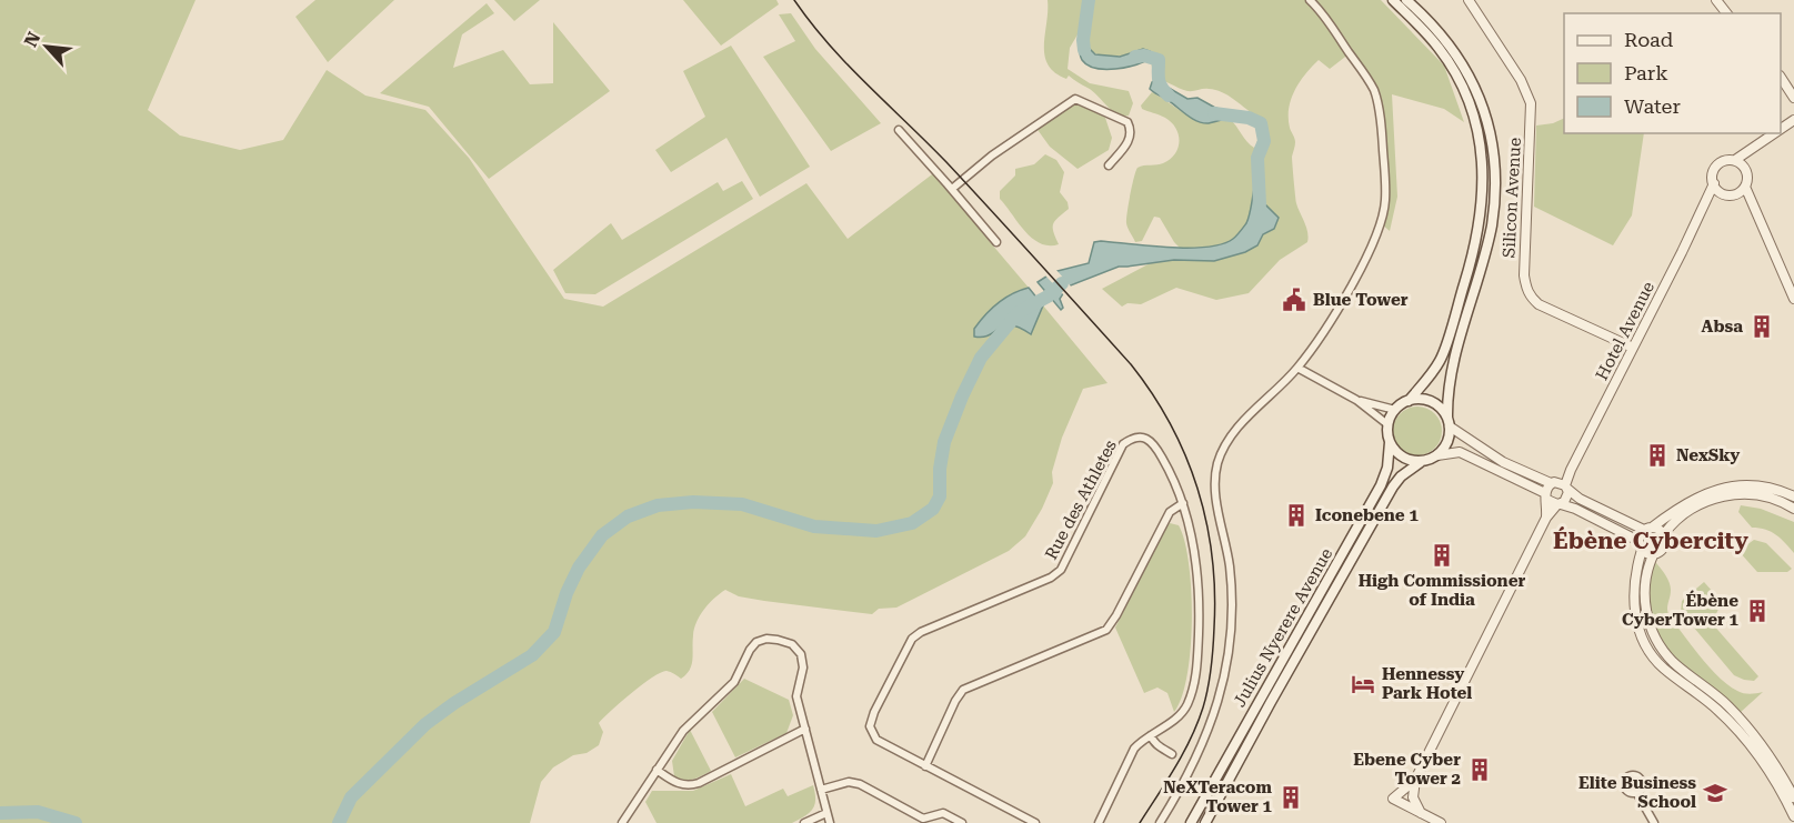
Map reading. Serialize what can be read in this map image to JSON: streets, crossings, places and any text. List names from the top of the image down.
{
  "streets": {
    "main road": ["Julius Nyerere Avenue"],
    "street": ["Silicon Avenue", "Hotel Avenue", "Rue des Athletes"]
  },
  "crossings": [
    ["Silicon Avenue", "Hotel Avenue"]
  ],
  "districts": ["Ébène Cybercity"],
  "places": {
    "public building": ["Blue Tower"],
    "building": [
      "Absa",
      "NexSky",
      "Iconebene 1",
      "High Commissioner of India",
      "Ébène CyberTower 1",
      "Ebene Cyber Tower 2",
      "NeXTeracom Tower 1"
    ],
    "hotel": ["Hennessy Park Hotel"],
    "school or university": ["Elite Business School"]
  },
  "legend": ["Road", "Park", "Water"],
  "north": "top left"
}
